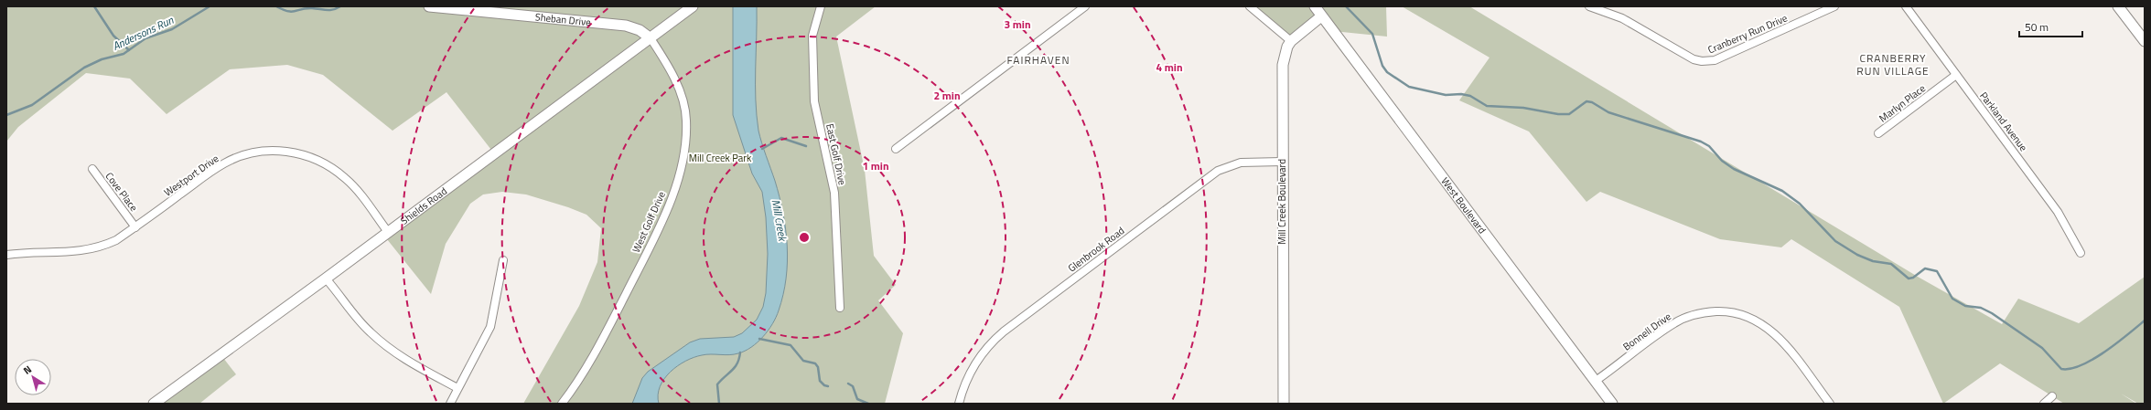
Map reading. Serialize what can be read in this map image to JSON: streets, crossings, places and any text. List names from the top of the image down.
{
  "streets": {
    "street": [
      "Sheban Drive",
      "Cranberry Run Drive",
      "Marlyn Place",
      "Parkland Avenue",
      "East Golf Drive",
      "Westport Drive",
      "Cove Place",
      "Mill Creek Boulevard",
      "West Boulevard",
      "Shields Road",
      "West Golf Drive",
      "Glenbrook Road",
      "Bonnell Drive"
    ]
  },
  "crossings": [
    ["Sheban Drive", "Shields Road"],
    ["Sheban Drive", "West Golf Drive"],
    ["Marlyn Place", "Parkland Avenue"],
    ["Westport Drive", "Cove Place"],
    ["Westport Drive", "Shields Road"],
    ["Mill Creek Boulevard", "Glenbrook Road"],
    ["West Boulevard", "Bonnell Drive"],
    ["Shields Road", "West Golf Drive"]
  ],
  "districts": ["CRANBERRY RUN VILLAGE", "FAIRHAVEN"],
  "water": ["Andersons Run", "Mill Creek"],
  "parks": ["Mill Creek Park"],
  "scale_bar": "50 m",
  "north": "top left",
  "rings": [
    "3 min",
    "4 min",
    "2 min",
    "1 min"
  ]
}
